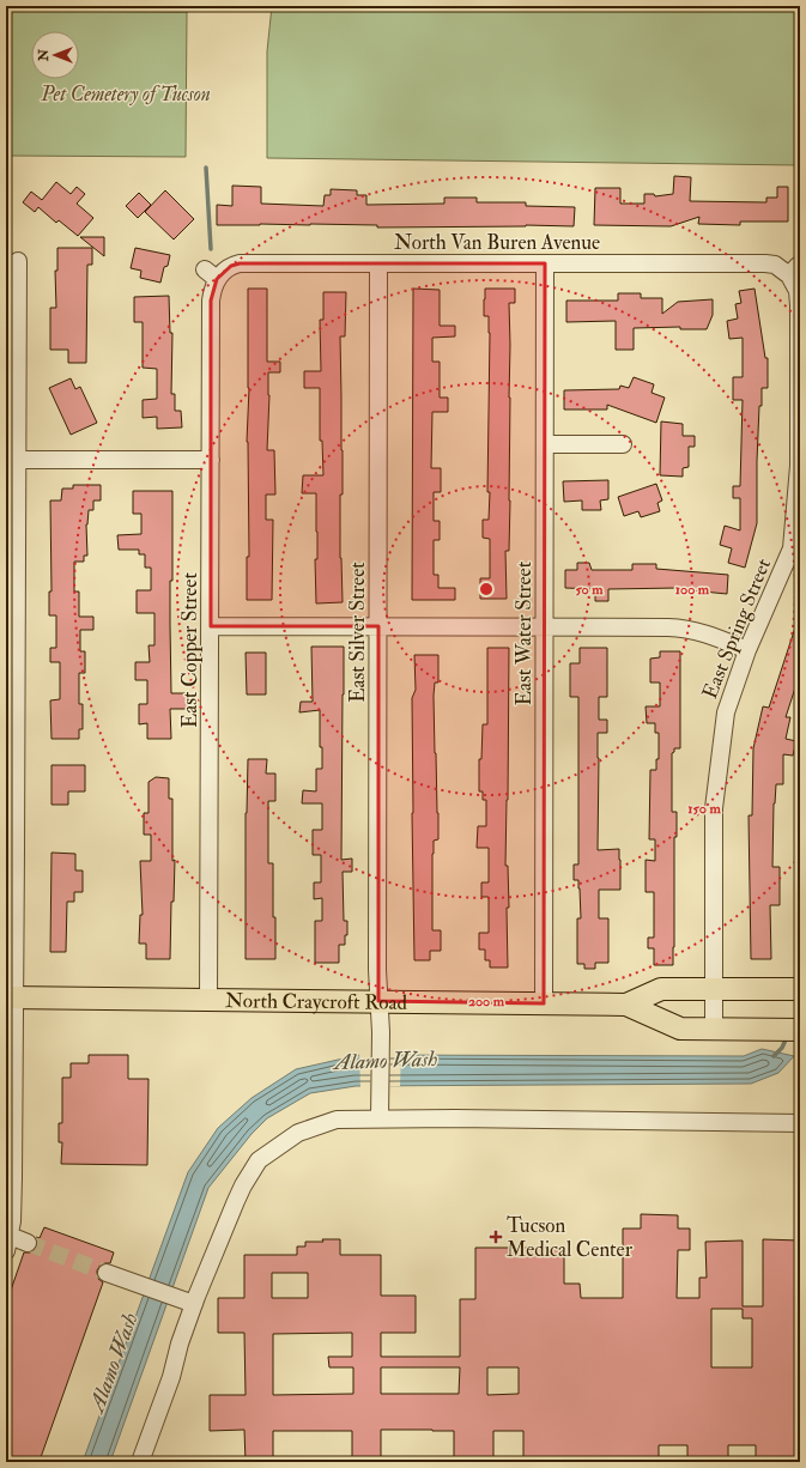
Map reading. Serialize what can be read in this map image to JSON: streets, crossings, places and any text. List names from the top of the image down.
{
  "streets": {
    "main road": ["North Craycroft Road"],
    "street": [
      "North Van Buren Avenue",
      "East Spring Street",
      "East Silver Street",
      "East Water Street",
      "East Copper Street"
    ]
  },
  "crossings": [
    ["North Van Buren Avenue", "East Spring Street"],
    ["North Van Buren Avenue", "East Silver Street"],
    ["North Van Buren Avenue", "East Water Street"],
    ["North Van Buren Avenue", "East Copper Street"],
    ["East Spring Street", "North Craycroft Road"],
    ["East Silver Street", "North Craycroft Road"],
    ["East Water Street", "North Craycroft Road"],
    ["East Copper Street", "North Craycroft Road"]
  ],
  "water": ["Alamo Wash"],
  "parks": ["Pet Cemetery of Tucson"],
  "places": {
    "health": ["Tucson Medical Center"]
  },
  "north": "left",
  "rings": [
    "50 m",
    "100 m",
    "150 m",
    "200 m"
  ]
}
